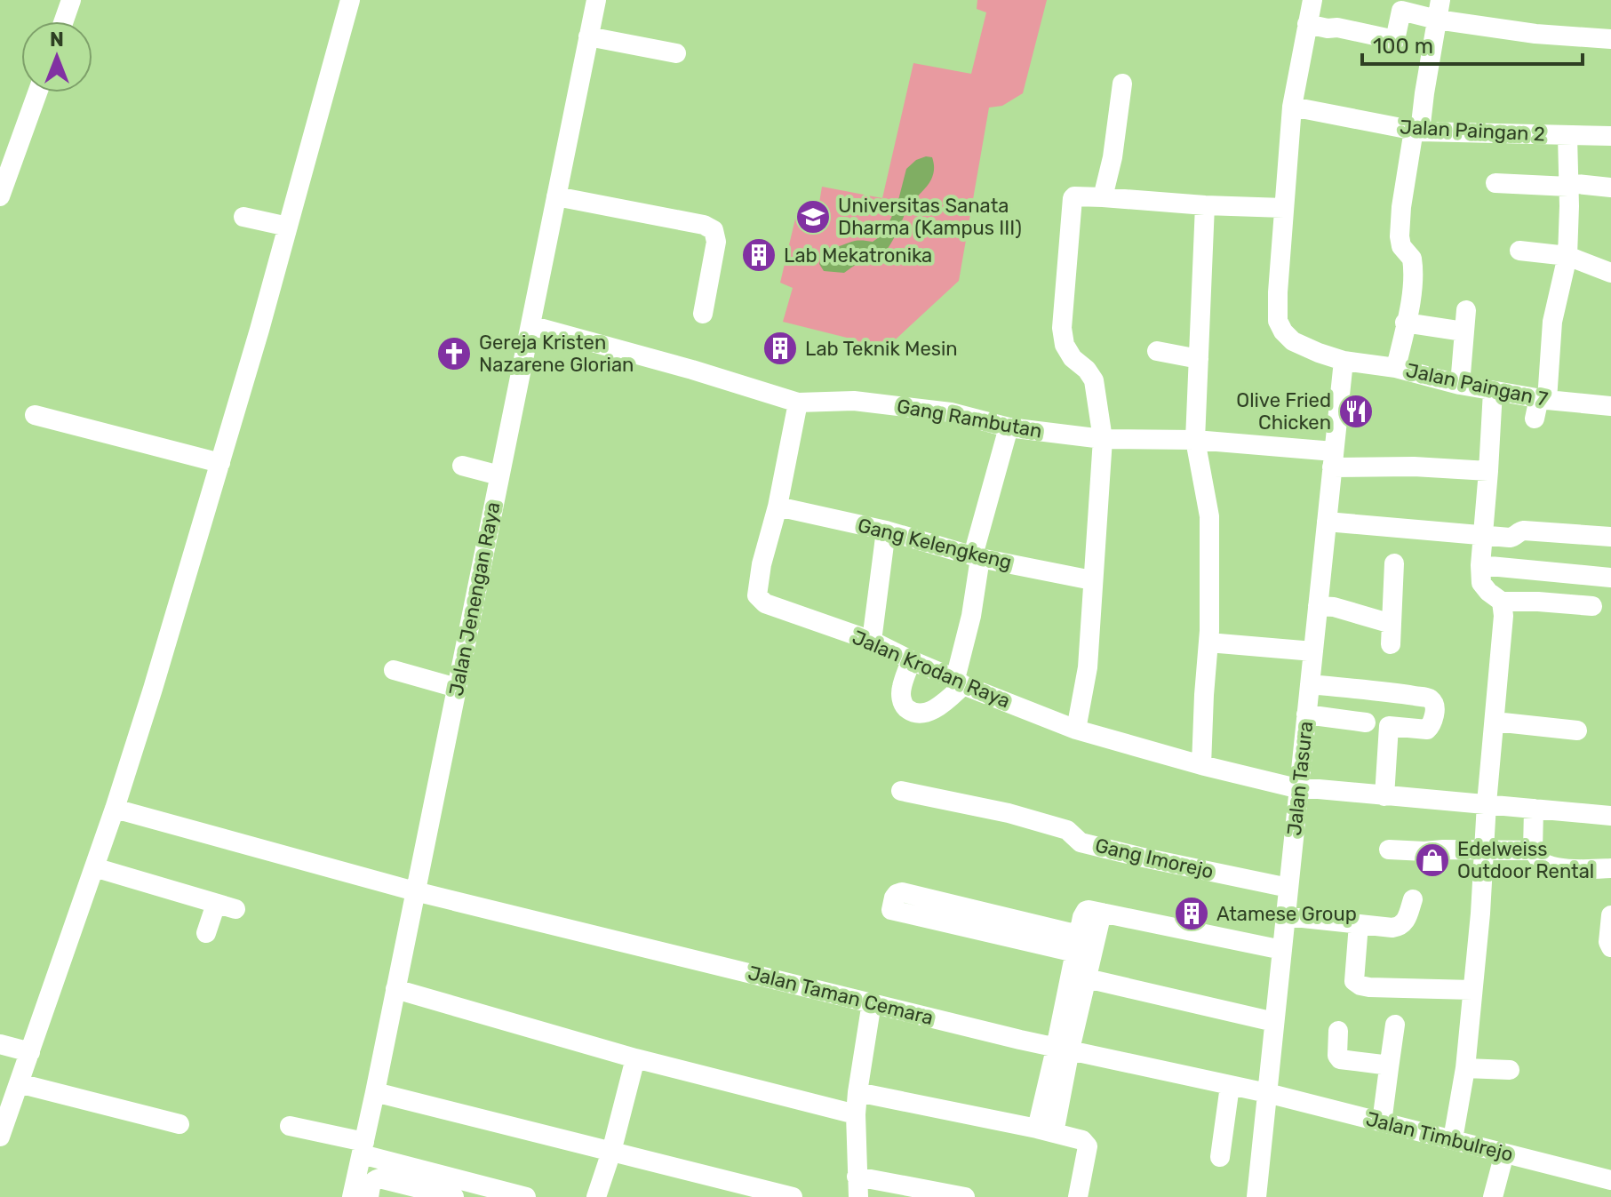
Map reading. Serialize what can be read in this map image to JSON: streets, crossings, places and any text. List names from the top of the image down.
{
  "streets": {
    "street": [
      "Jalan Paingan 2",
      "Jalan Paingan 7",
      "Gang Rambutan",
      "Gang Kelengkeng",
      "Jalan Jenengan Raya",
      "Jalan Krodan Raya",
      "Jalan Tasura",
      "Gang Imorejo",
      "Jalan Taman Cemara",
      "Jalan Timbulrejo"
    ]
  },
  "crossings": [
    ["Jalan Paingan 2", "Jalan Paingan 7"],
    ["Jalan Paingan 7", "Jalan Tasura"],
    ["Gang Rambutan", "Jalan Jenengan Raya"],
    ["Gang Rambutan", "Jalan Krodan Raya"],
    ["Gang Rambutan", "Jalan Tasura"],
    ["Gang Kelengkeng", "Jalan Krodan Raya"],
    ["Jalan Jenengan Raya", "Jalan Taman Cemara"],
    ["Jalan Krodan Raya", "Jalan Tasura"],
    ["Jalan Tasura", "Gang Imorejo"],
    ["Jalan Tasura", "Jalan Taman Cemara"],
    ["Jalan Tasura", "Jalan Timbulrejo"],
    ["Jalan Taman Cemara", "Jalan Timbulrejo"]
  ],
  "places": {
    "school or university": ["Universitas Sanata Dharma (Kampus III)"],
    "building": ["Lab Mekatronika", "Lab Teknik Mesin", "Atamese Group"],
    "church": ["Gereja Kristen Nazarene Glorian"],
    "restaurant": ["Olive Fried Chicken"],
    "shop": ["Edelweiss Outdoor Rental"]
  },
  "scale_bar": "100 m",
  "north": "top"
}
